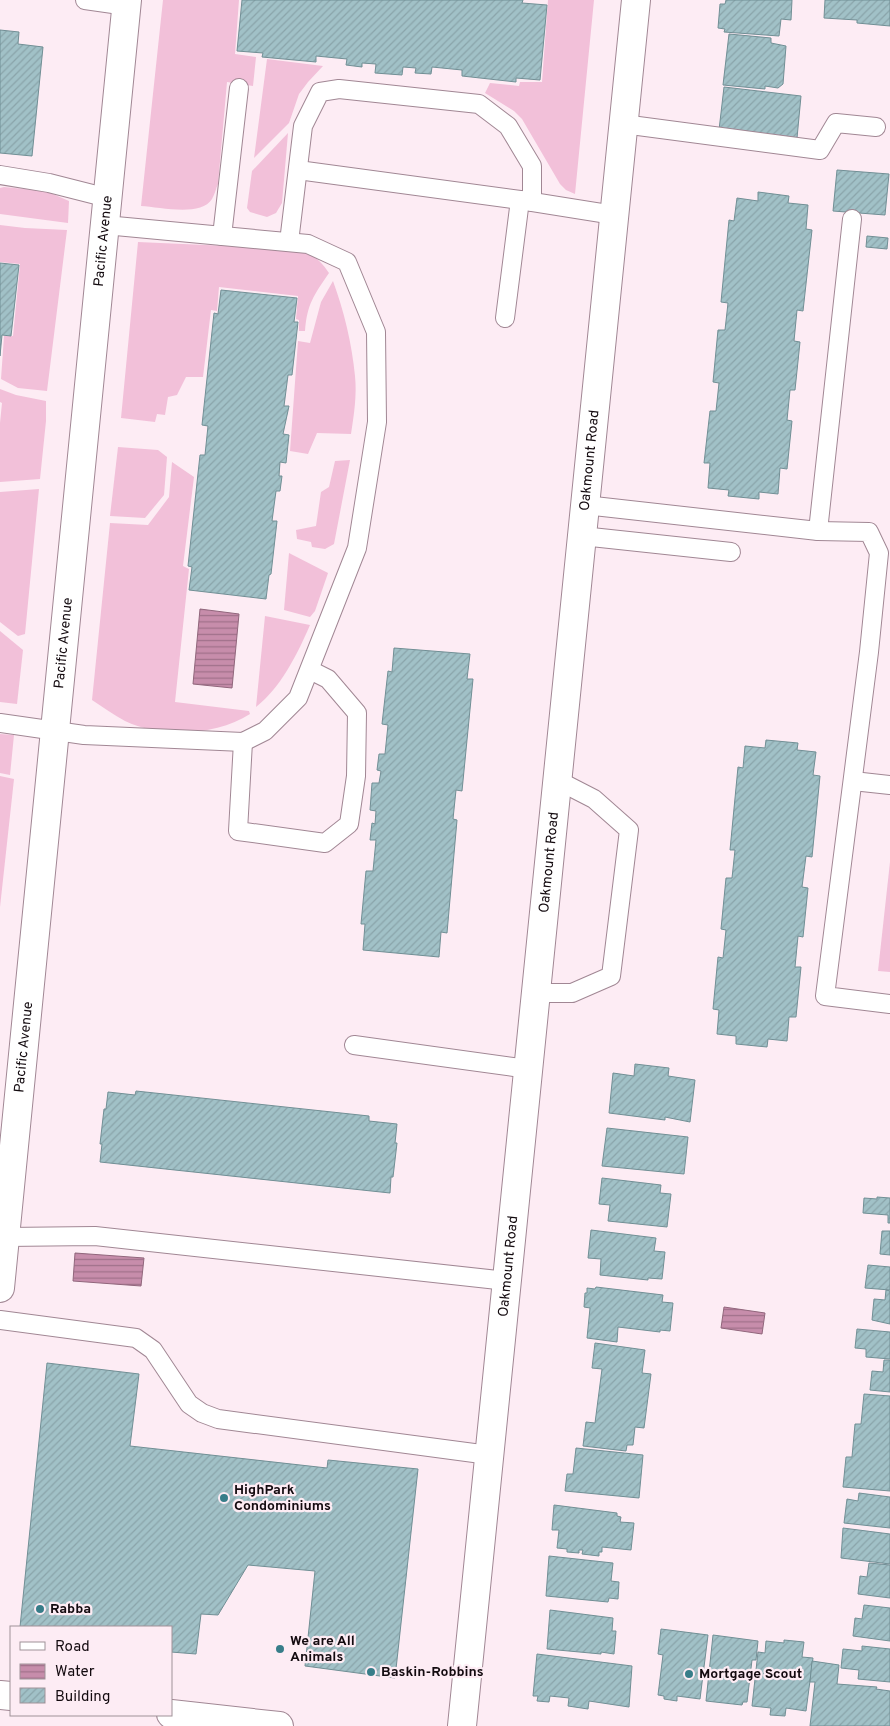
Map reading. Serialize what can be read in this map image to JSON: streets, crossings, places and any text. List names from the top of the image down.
{
  "streets": {
    "street": ["Pacific Avenue", "Oakmount Road"]
  },
  "places": [
    "HighPark Condominiums",
    "Rabba",
    "We are All Animals",
    "Baskin-Robbins",
    "Mortgage Scout"
  ],
  "legend": ["Road", "Water", "Building"]
}
